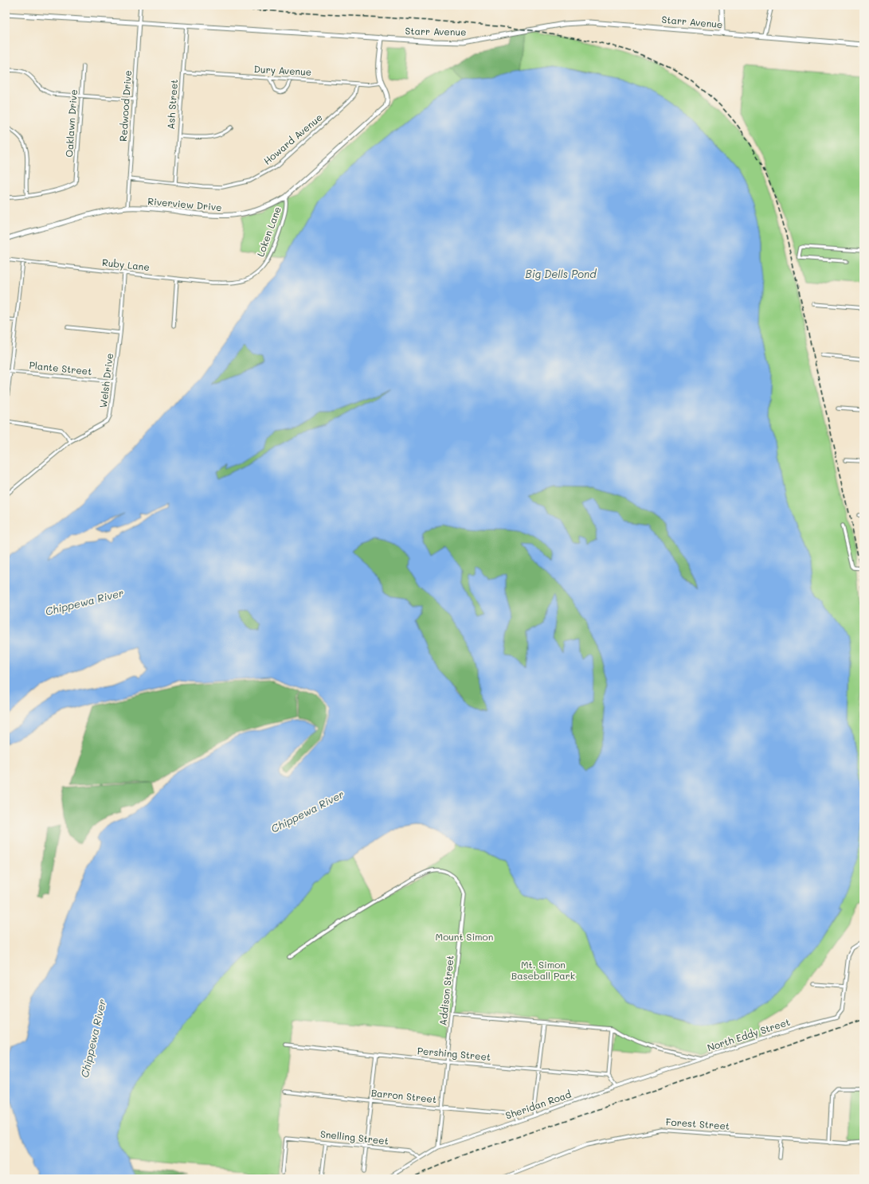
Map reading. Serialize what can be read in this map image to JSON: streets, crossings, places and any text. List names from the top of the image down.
{
  "streets": {
    "street": [
      "Starr Avenue",
      "Dury Avenue",
      "Ash Street",
      "Redwood Drive",
      "Oaklawn Drive",
      "Howard Avenue",
      "Riverview Drive",
      "Loken Lane",
      "Ruby Lane",
      "Plante Street",
      "Welsh Drive",
      "Addison Street",
      "North Eddy Street",
      "Pershing Street",
      "Barron Street",
      "Sheridan Road",
      "Forest Street",
      "Snelling Street"
    ]
  },
  "crossings": [
    ["Starr Avenue", "Ash Street"],
    ["Starr Avenue", "Redwood Drive"],
    ["Dury Avenue", "Ash Street"],
    ["Dury Avenue", "Howard Avenue"],
    ["Dury Avenue", "Riverview Drive"],
    ["Ash Street", "Howard Avenue"],
    ["Redwood Drive", "Howard Avenue"],
    ["Redwood Drive", "Riverview Drive"],
    ["Riverview Drive", "Loken Lane"],
    ["Loken Lane", "Ruby Lane"],
    ["Ruby Lane", "Welsh Drive"],
    ["Plante Street", "Welsh Drive"],
    ["Addison Street", "North Eddy Street"],
    ["Addison Street", "Pershing Street"],
    ["Addison Street", "Barron Street"],
    ["Addison Street", "Sheridan Road"],
    ["North Eddy Street", "Sheridan Road"],
    ["Barron Street", "Sheridan Road"],
    ["Sheridan Road", "Snelling Street"]
  ],
  "water": ["Big Dells Pond", "Chippewa River"],
  "parks": ["Mount Simon", "Mt. Simon Baseball Park"]
}
